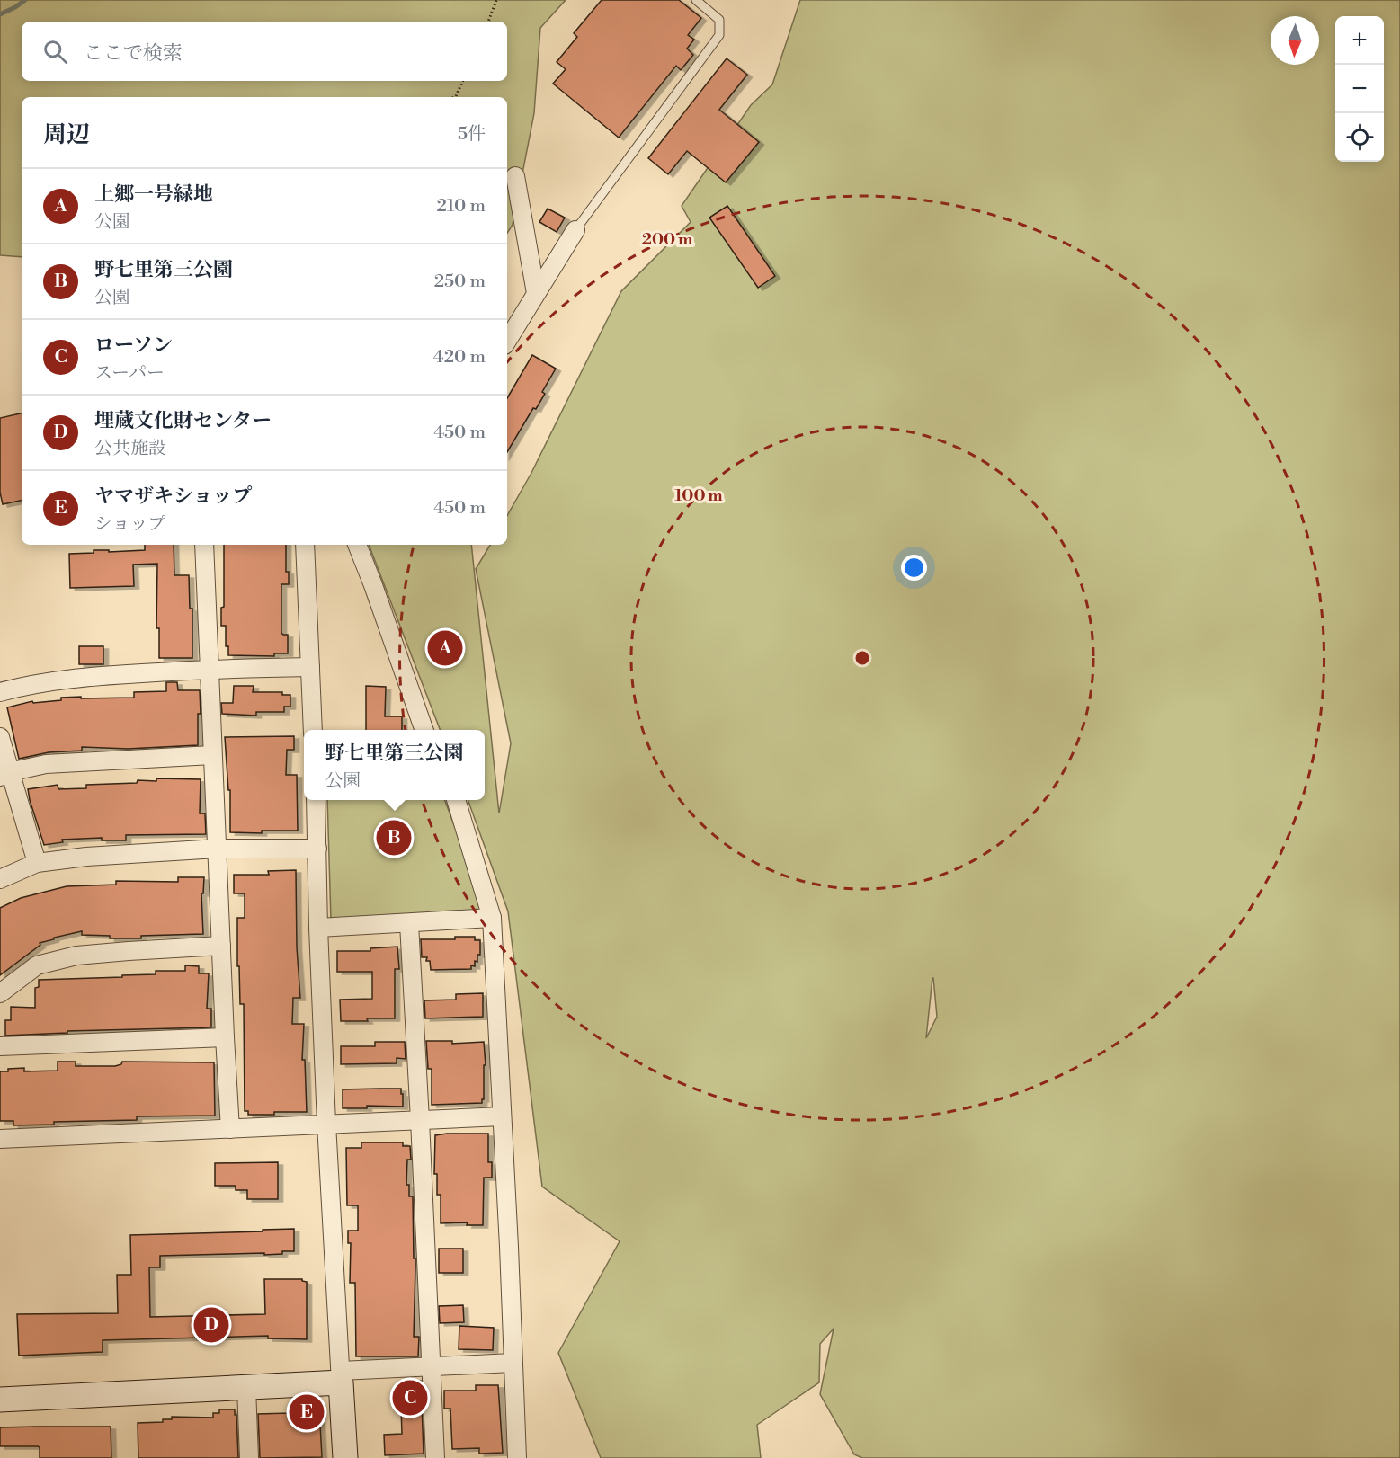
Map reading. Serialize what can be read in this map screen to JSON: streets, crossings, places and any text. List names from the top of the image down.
{
  "north": "bottom",
  "page": {
    "map_buttons": ["+", "−"],
    "search": "ここで検索",
    "heading": ["周辺", "5件"],
    "list": [
      {
        "mark": "A",
        "name": "上郷一号緑地",
        "note": "公園",
        "value": "210 m"
      },
      {
        "mark": "B",
        "name": "野七里第三公園",
        "note": "公園",
        "value": "250 m"
      },
      {
        "mark": "C",
        "name": "ローソン",
        "note": "スーパー",
        "value": "420 m"
      },
      {
        "mark": "D",
        "name": "埋蔵文化財センター",
        "note": "公共施設",
        "value": "450 m"
      },
      {
        "mark": "E",
        "name": "ヤマザキショップ",
        "note": "ショップ",
        "value": "450 m"
      }
    ],
    "pins": [
      "A",
      "B",
      "D",
      "C",
      "E"
    ],
    "popup": ["野七里第三公園", "公園"]
  },
  "rings": ["200 m", "100 m"]
}
